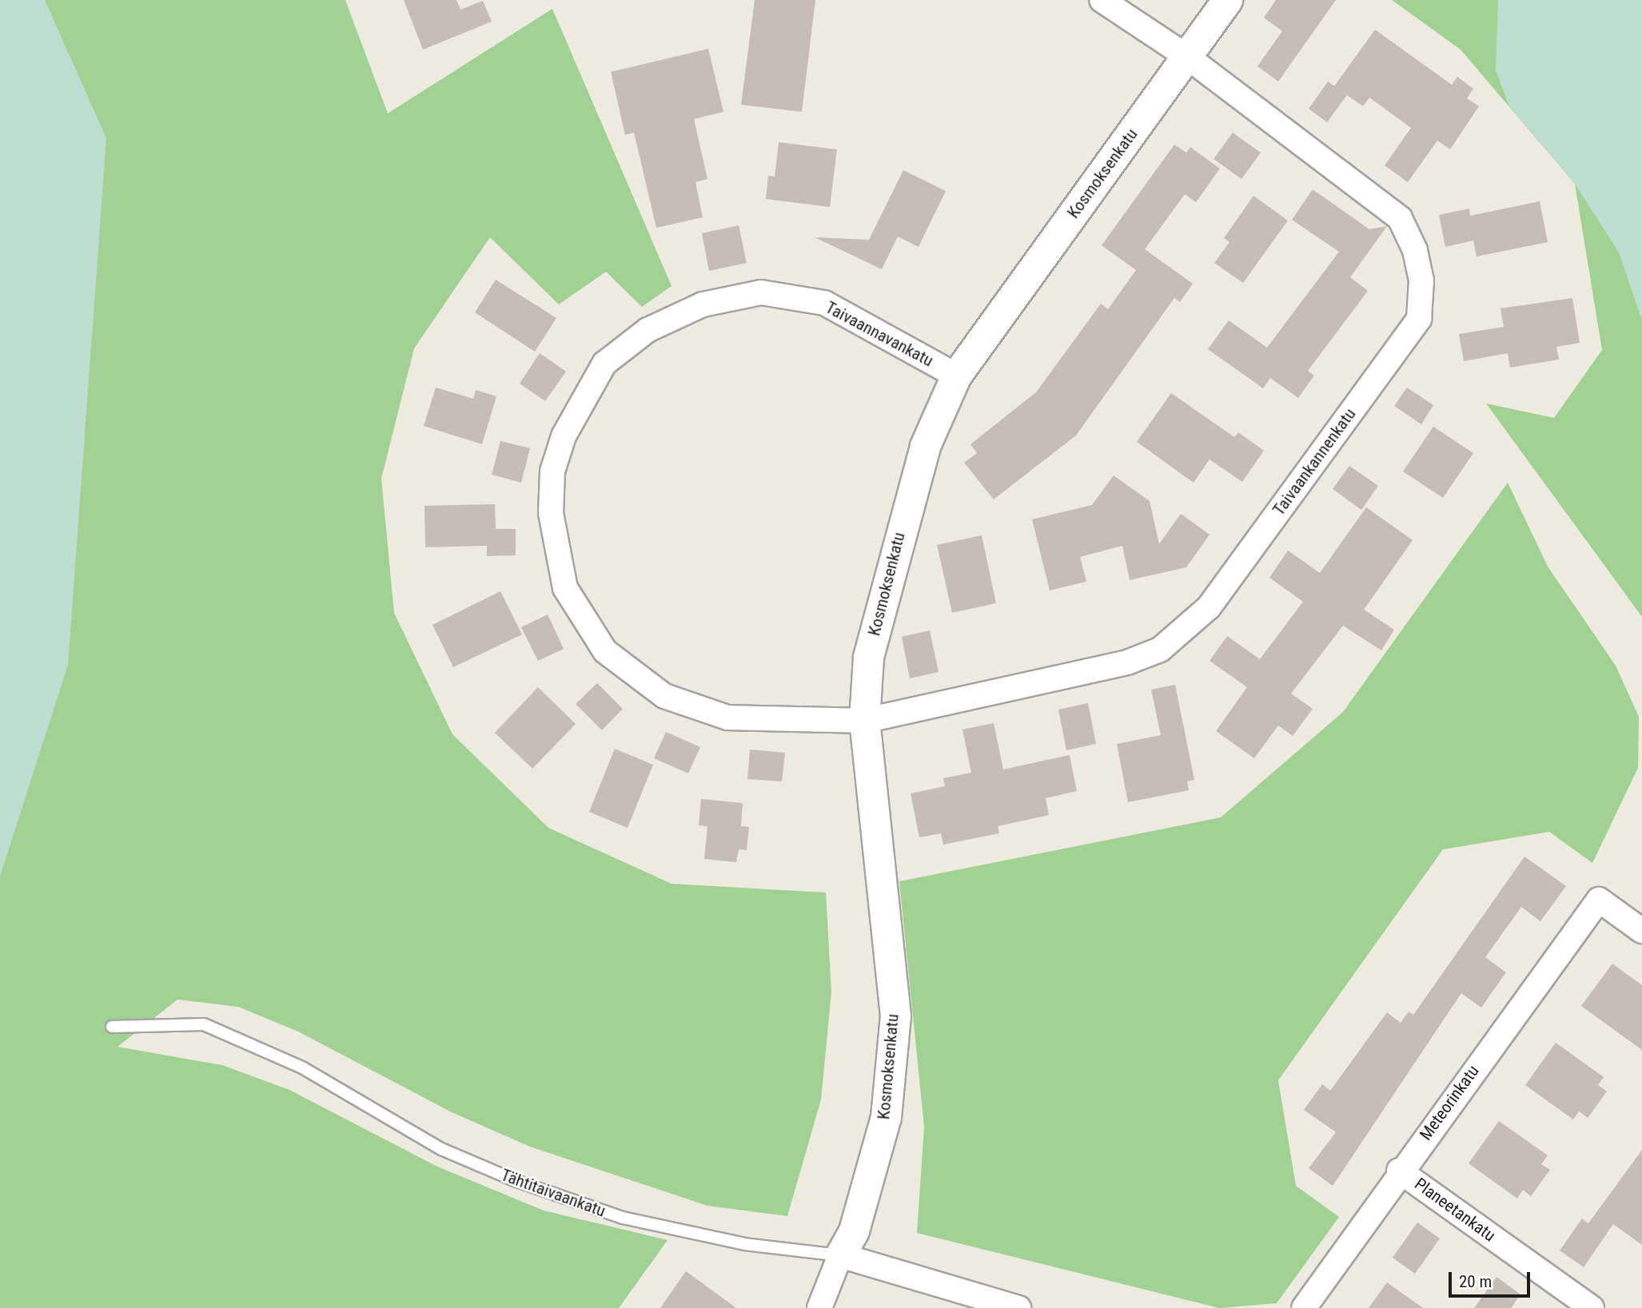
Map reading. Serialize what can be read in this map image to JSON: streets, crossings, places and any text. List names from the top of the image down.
{
  "streets": {
    "street": [
      "Kosmoksenkatu",
      "Taivaannavankatu",
      "Taivaankannenkatu",
      "Meteorinkatu",
      "Tähtitaivaankatu",
      "Planeetankatu"
    ]
  },
  "crossings": [
    ["Kosmoksenkatu", "Taivaannavankatu"],
    ["Kosmoksenkatu", "Taivaankannenkatu"],
    ["Kosmoksenkatu", "Tähtitaivaankatu"],
    ["Taivaannavankatu", "Taivaankannenkatu"],
    ["Meteorinkatu", "Planeetankatu"]
  ],
  "scale_bar": "20 m"
}
